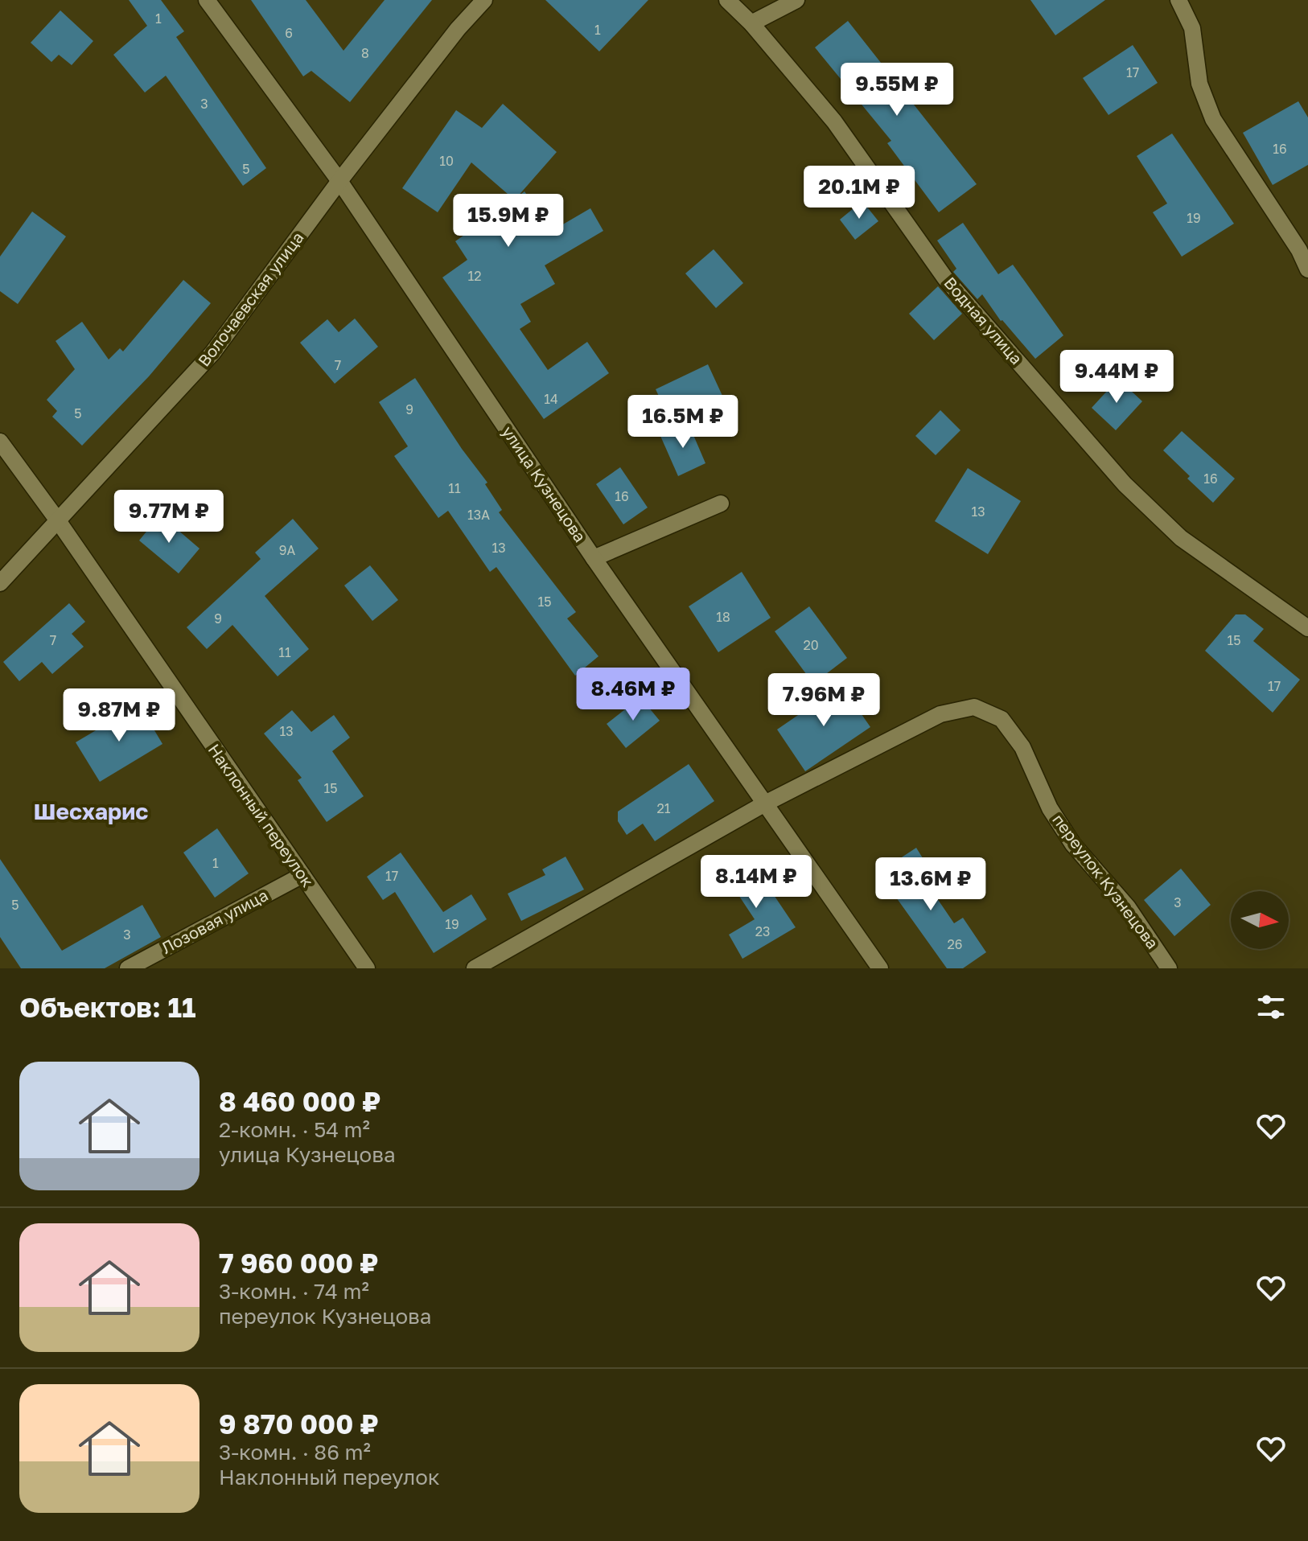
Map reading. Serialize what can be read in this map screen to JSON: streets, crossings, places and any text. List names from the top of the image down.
{
  "streets": {
    "street": [
      "Волочаевская улица",
      "Водная улица",
      "улица Кузнецова",
      "Наклонный переулок",
      "переулок Кузнецова",
      "Лозовая улица"
    ]
  },
  "crossings": [
    ["Волочаевская улица", "улица Кузнецова"],
    ["Волочаевская улица", "Наклонный переулок"],
    ["улица Кузнецова", "переулок Кузнецова"],
    ["Наклонный переулок", "Лозовая улица"]
  ],
  "districts": ["Шесхарис"],
  "house_numbers": [
    "1",
    "1",
    "6",
    "8",
    "17",
    "3",
    "16",
    "10",
    "5",
    "19",
    "12",
    "7",
    "14",
    "9",
    "5",
    "16",
    "11",
    "16",
    "13",
    "13А",
    "13",
    "9А",
    "15",
    "18",
    "9",
    "7",
    "15",
    "20",
    "11",
    "17",
    "13",
    "15",
    "21",
    "1",
    "17",
    "3",
    "5",
    "19",
    "23",
    "3",
    "26"
  ],
  "north": "right",
  "page": {
    "price": [
      "9.55M ₽",
      "20.1M ₽",
      "15.9M ₽",
      "9.44M ₽",
      "16.5M ₽",
      "9.77M ₽",
      "8.46M ₽",
      "7.96M ₽",
      "9.87M ₽",
      "8.14M ₽",
      "13.6M ₽"
    ],
    "heading": "Объектов: 11",
    "list": [
      {
        "name": "8 460 000 ₽",
        "note": "2-комн. · 54 m² · улица Кузнецова"
      },
      {
        "name": "7 960 000 ₽",
        "note": "3-комн. · 74 m² · переулок Кузнецова"
      },
      {
        "name": "9 870 000 ₽",
        "note": "3-комн. · 86 m² · Наклонный переулок"
      }
    ]
  }
}
